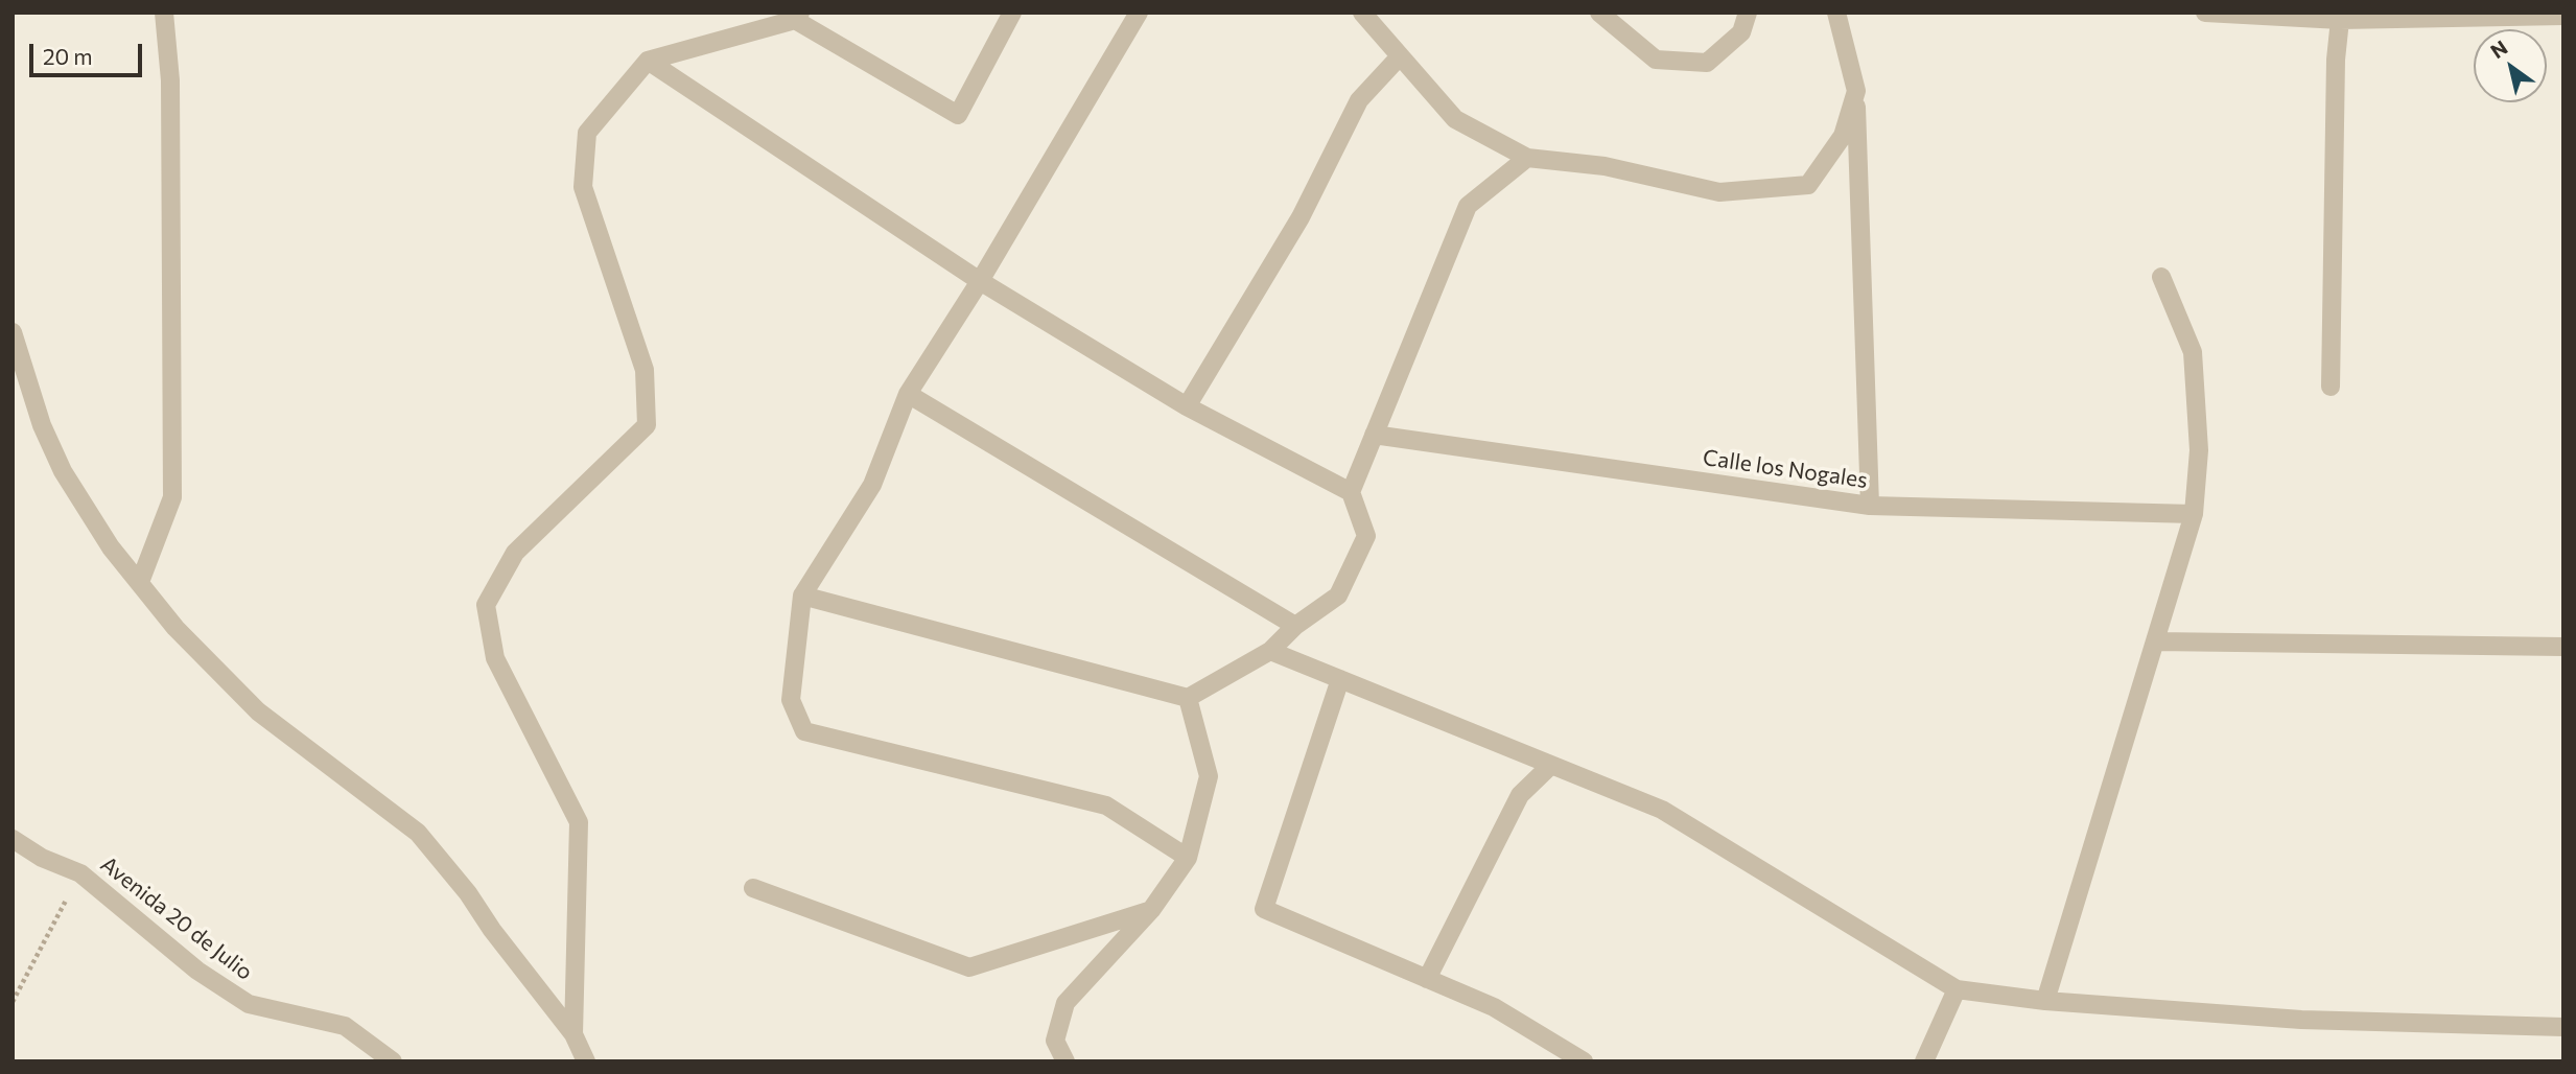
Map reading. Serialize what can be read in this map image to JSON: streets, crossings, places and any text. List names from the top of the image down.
{
  "streets": {
    "street": ["Calle los Nogales", "Avenida 20 de Julio"]
  },
  "scale_bar": "20 m",
  "north": "top left"
}
